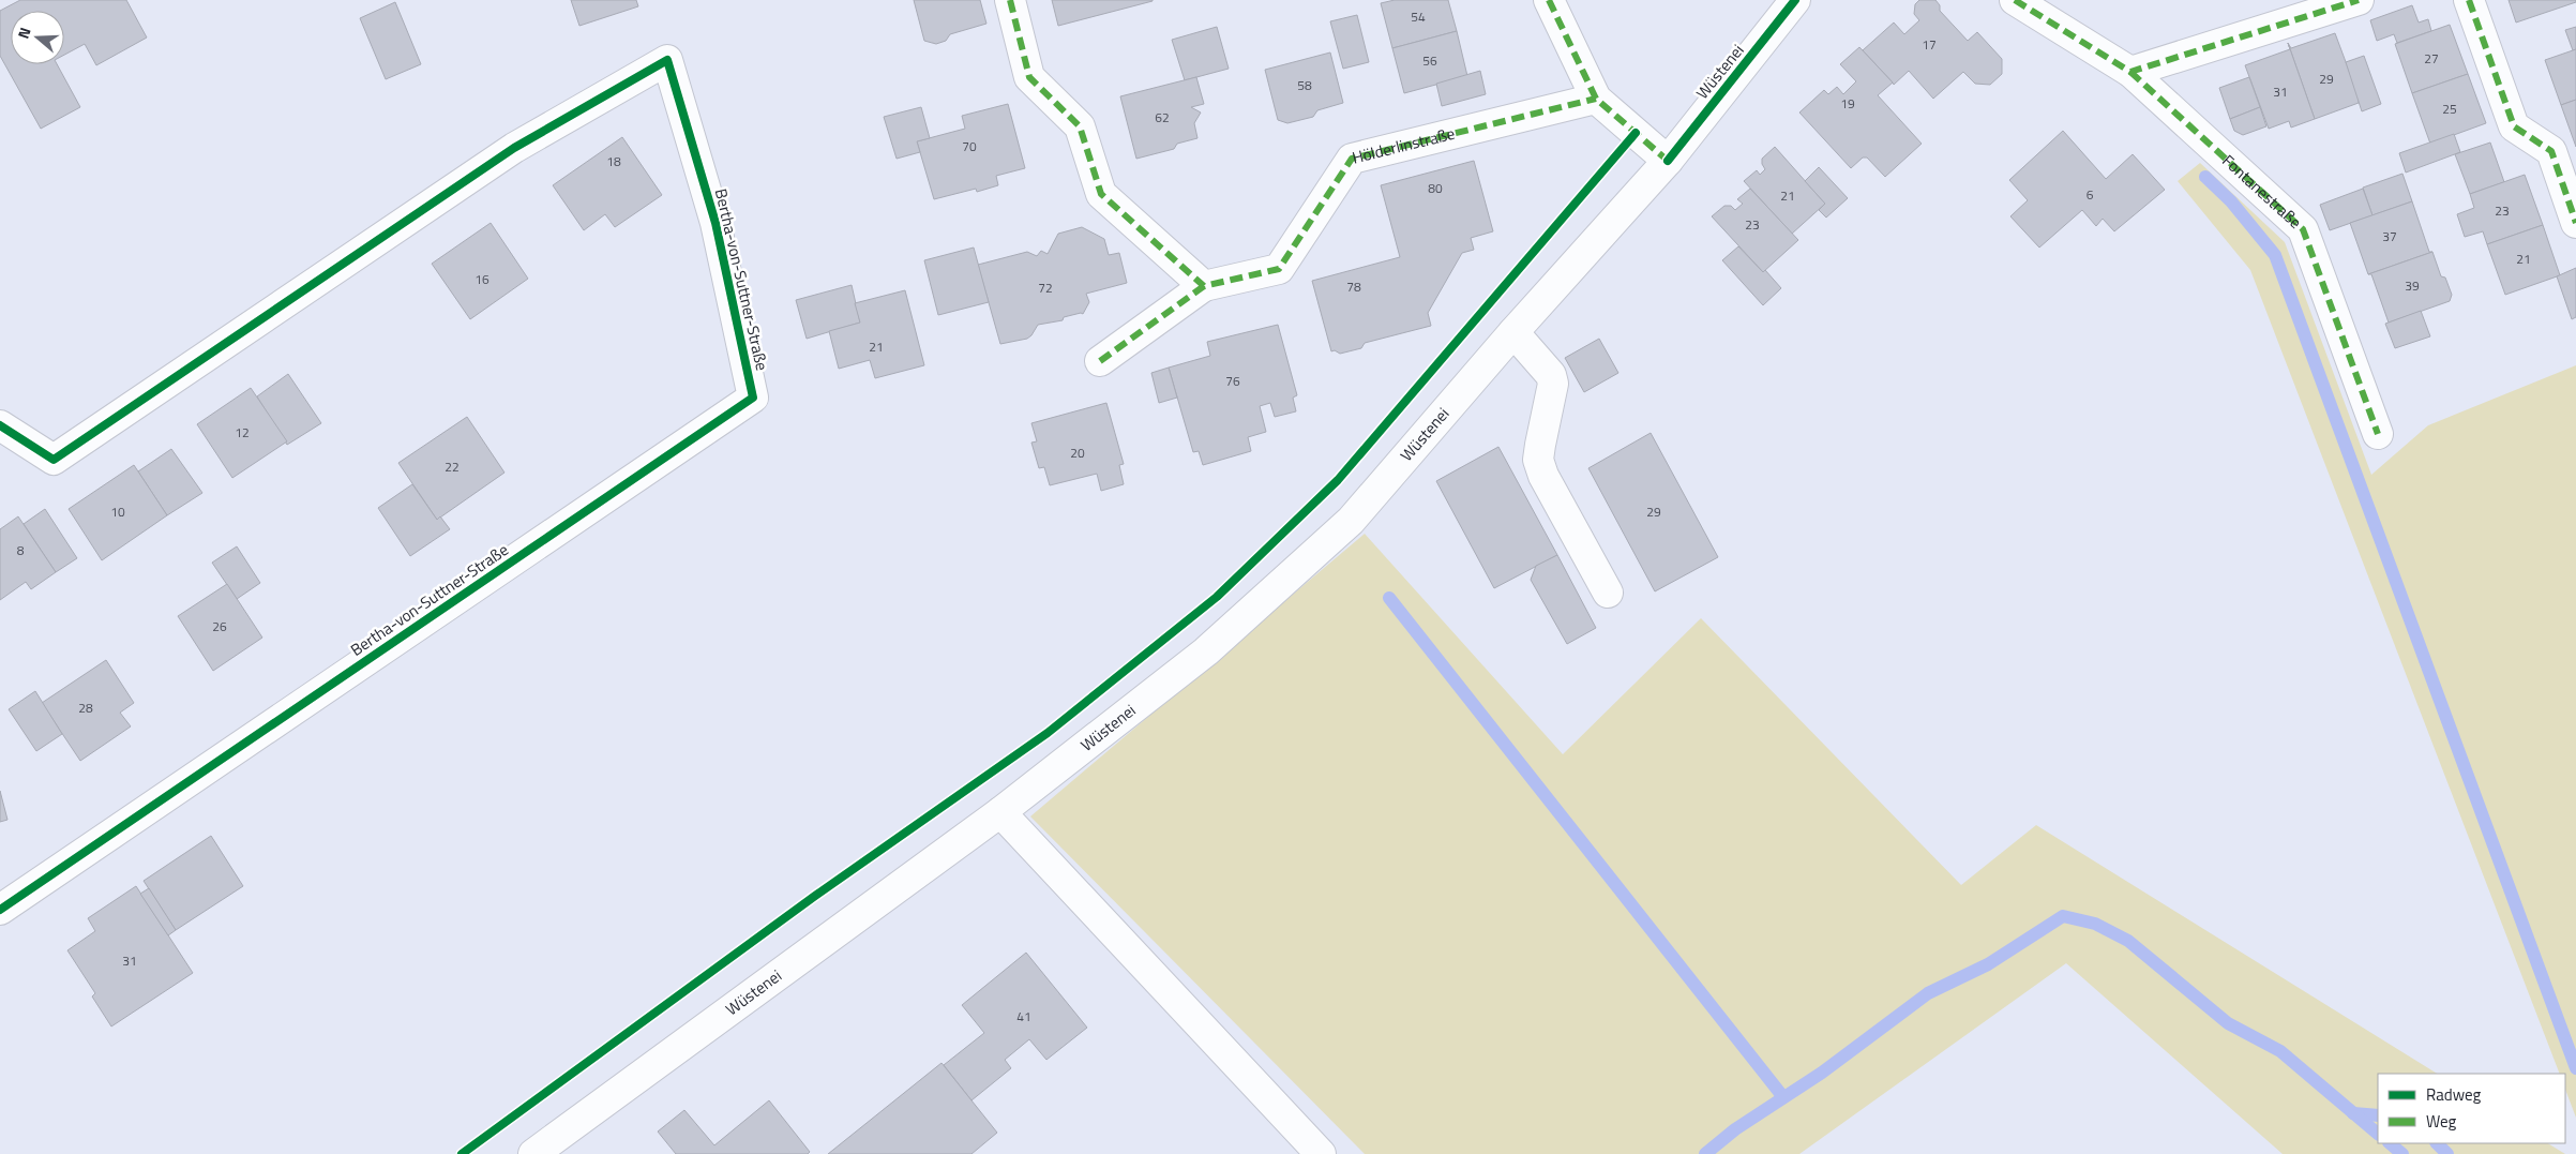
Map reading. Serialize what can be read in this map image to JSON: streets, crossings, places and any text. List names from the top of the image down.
{
  "streets": {
    "street": [
      "Wüstenei",
      "Hölderlinstraße",
      "Fontanestraße",
      "Bertha-von-Suttner-Straße"
    ]
  },
  "house_numbers": [
    "54",
    "17",
    "27",
    "56",
    "29",
    "58",
    "31",
    "19",
    "25",
    "62",
    "70",
    "18",
    "80",
    "6",
    "21",
    "23",
    "23",
    "37",
    "21",
    "16",
    "39",
    "78",
    "72",
    "21",
    "76",
    "12",
    "20",
    "22",
    "10",
    "29",
    "8",
    "26",
    "28",
    "31",
    "41"
  ],
  "legend": ["Radweg", "Weg"],
  "north": "left"
}
